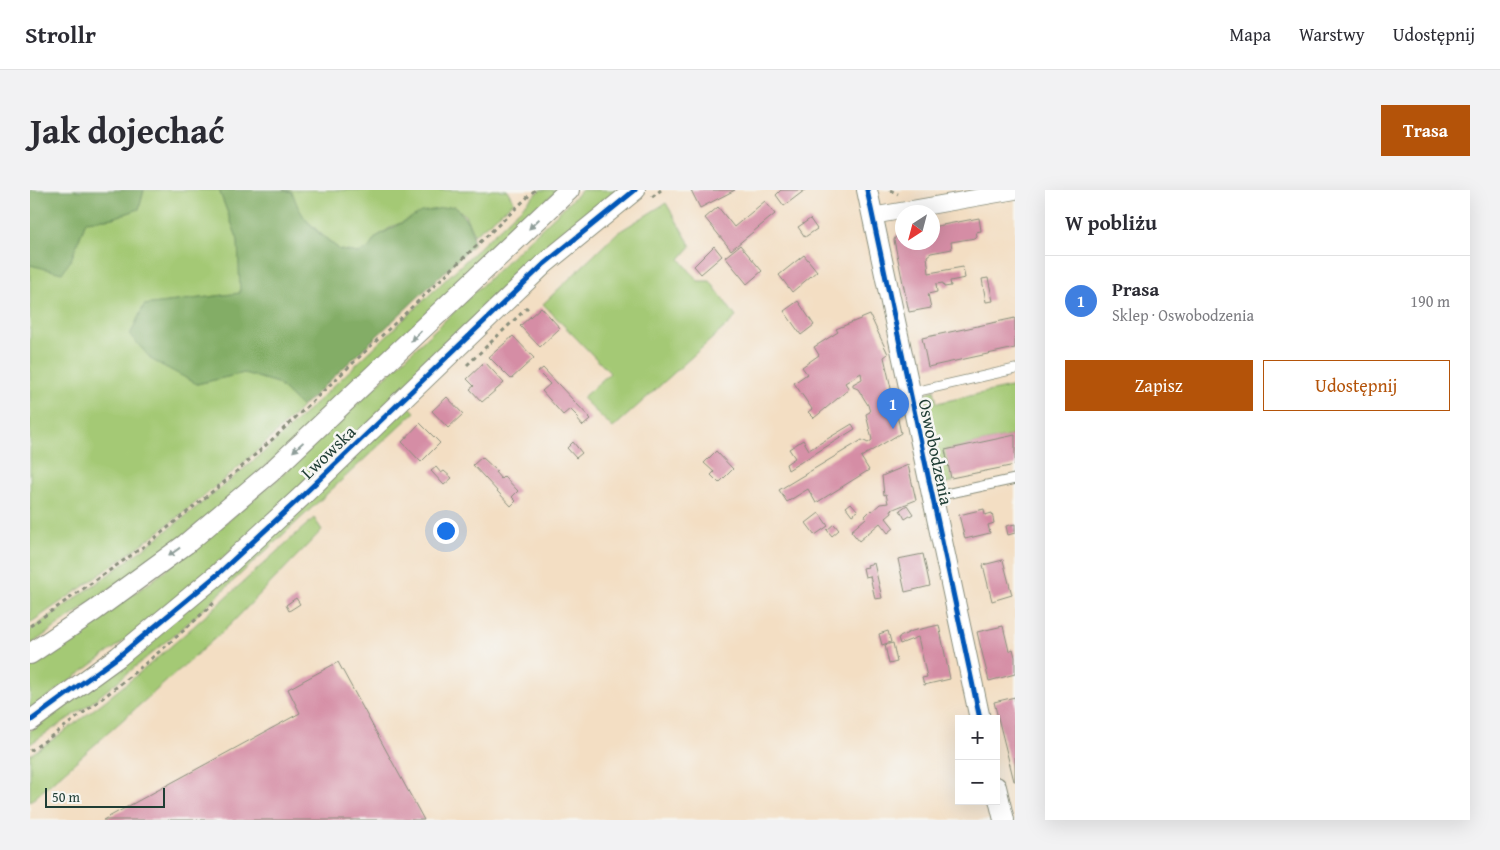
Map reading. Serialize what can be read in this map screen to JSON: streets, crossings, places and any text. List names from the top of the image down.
{
  "streets": {
    "street": ["Lwowska", "Oswobodzenia"]
  },
  "scale_bar": "50 m",
  "north": "bottom left",
  "page": {
    "header": "Strollr",
    "nav": ["Mapa", "Warstwy", "Udostępnij"],
    "title": "Jak dojechać",
    "buttons": [
      "Trasa",
      ["Zapisz", "Udostępnij"]
    ],
    "heading": "W pobliżu",
    "list": [
      {
        "mark": "1",
        "name": "Prasa",
        "note": "Sklep · Oswobodzenia",
        "value": "190 m"
      }
    ],
    "pins": "1",
    "map_buttons": ["+", "−"],
    "scale": "50 m"
  }
}
